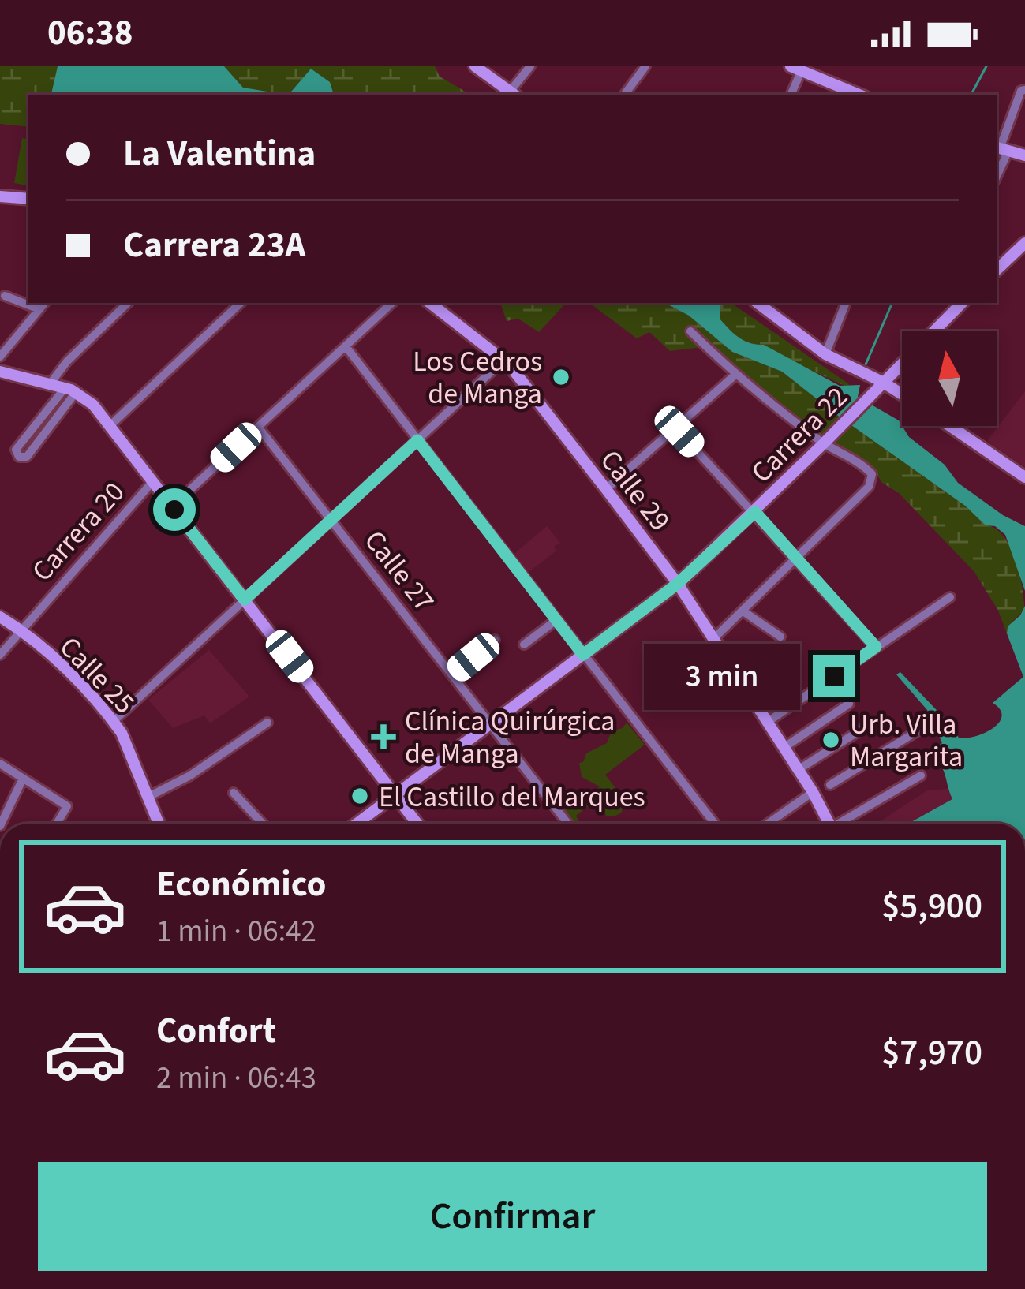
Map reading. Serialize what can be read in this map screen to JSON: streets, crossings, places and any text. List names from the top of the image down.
{
  "streets": {
    "street": [
      "Carrera 22",
      "Calle 29",
      "Carrera 20",
      "Calle 27",
      "Calle 25"
    ]
  },
  "crossings": [
    ["Carrera 22", "Calle 29"],
    ["Carrera 22", "Calle 27"],
    ["Carrera 20", "Calle 27"],
    ["Carrera 20", "Calle 25"]
  ],
  "places": {
    "other": ["Los Cedros de Manga", "Urb. Villa Margarita", "El Castillo del Marques"],
    "health": ["Clínica Quirúrgica de Manga"]
  },
  "north": "top",
  "page": {
    "status": "06:38",
    "banner": ["La Valentina", "Carrera 23A"],
    "bubble": "3 min",
    "list": [
      {
        "name": "Económico",
        "note": "1 min · 06:42",
        "value": "$5,900"
      },
      {
        "name": "Confort",
        "note": "2 min · 06:43",
        "value": "$7,970"
      }
    ],
    "buttons": "Confirmar"
  }
}
